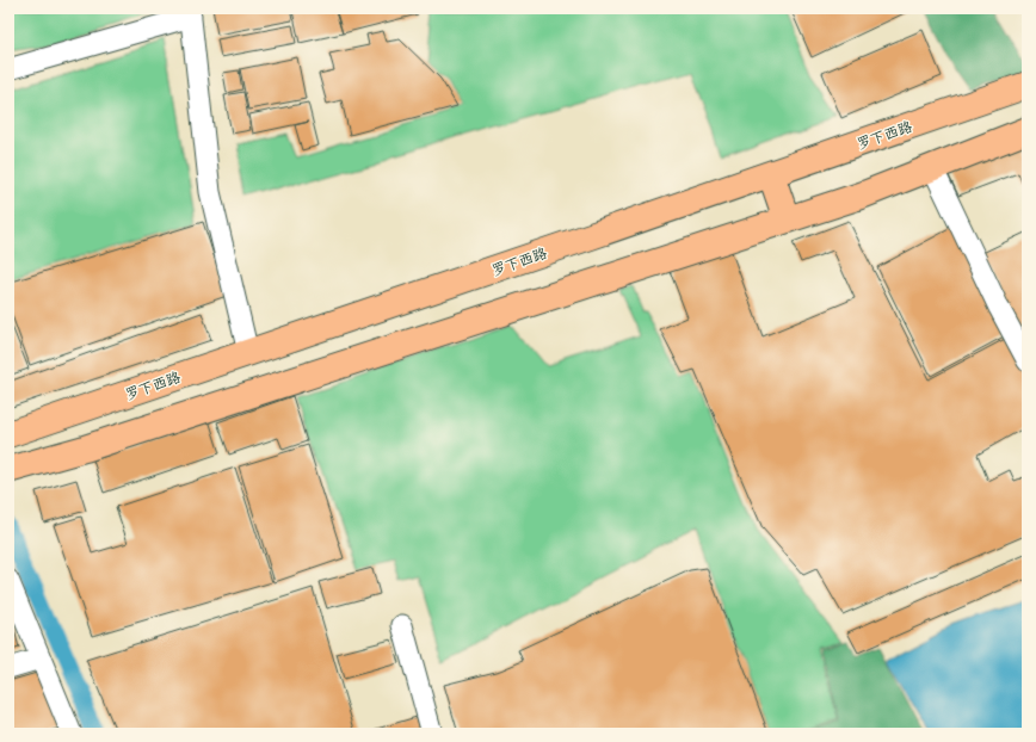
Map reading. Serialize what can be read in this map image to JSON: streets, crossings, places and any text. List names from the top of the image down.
{
  "streets": {
    "main road": ["罗下西路"]
  }
}
